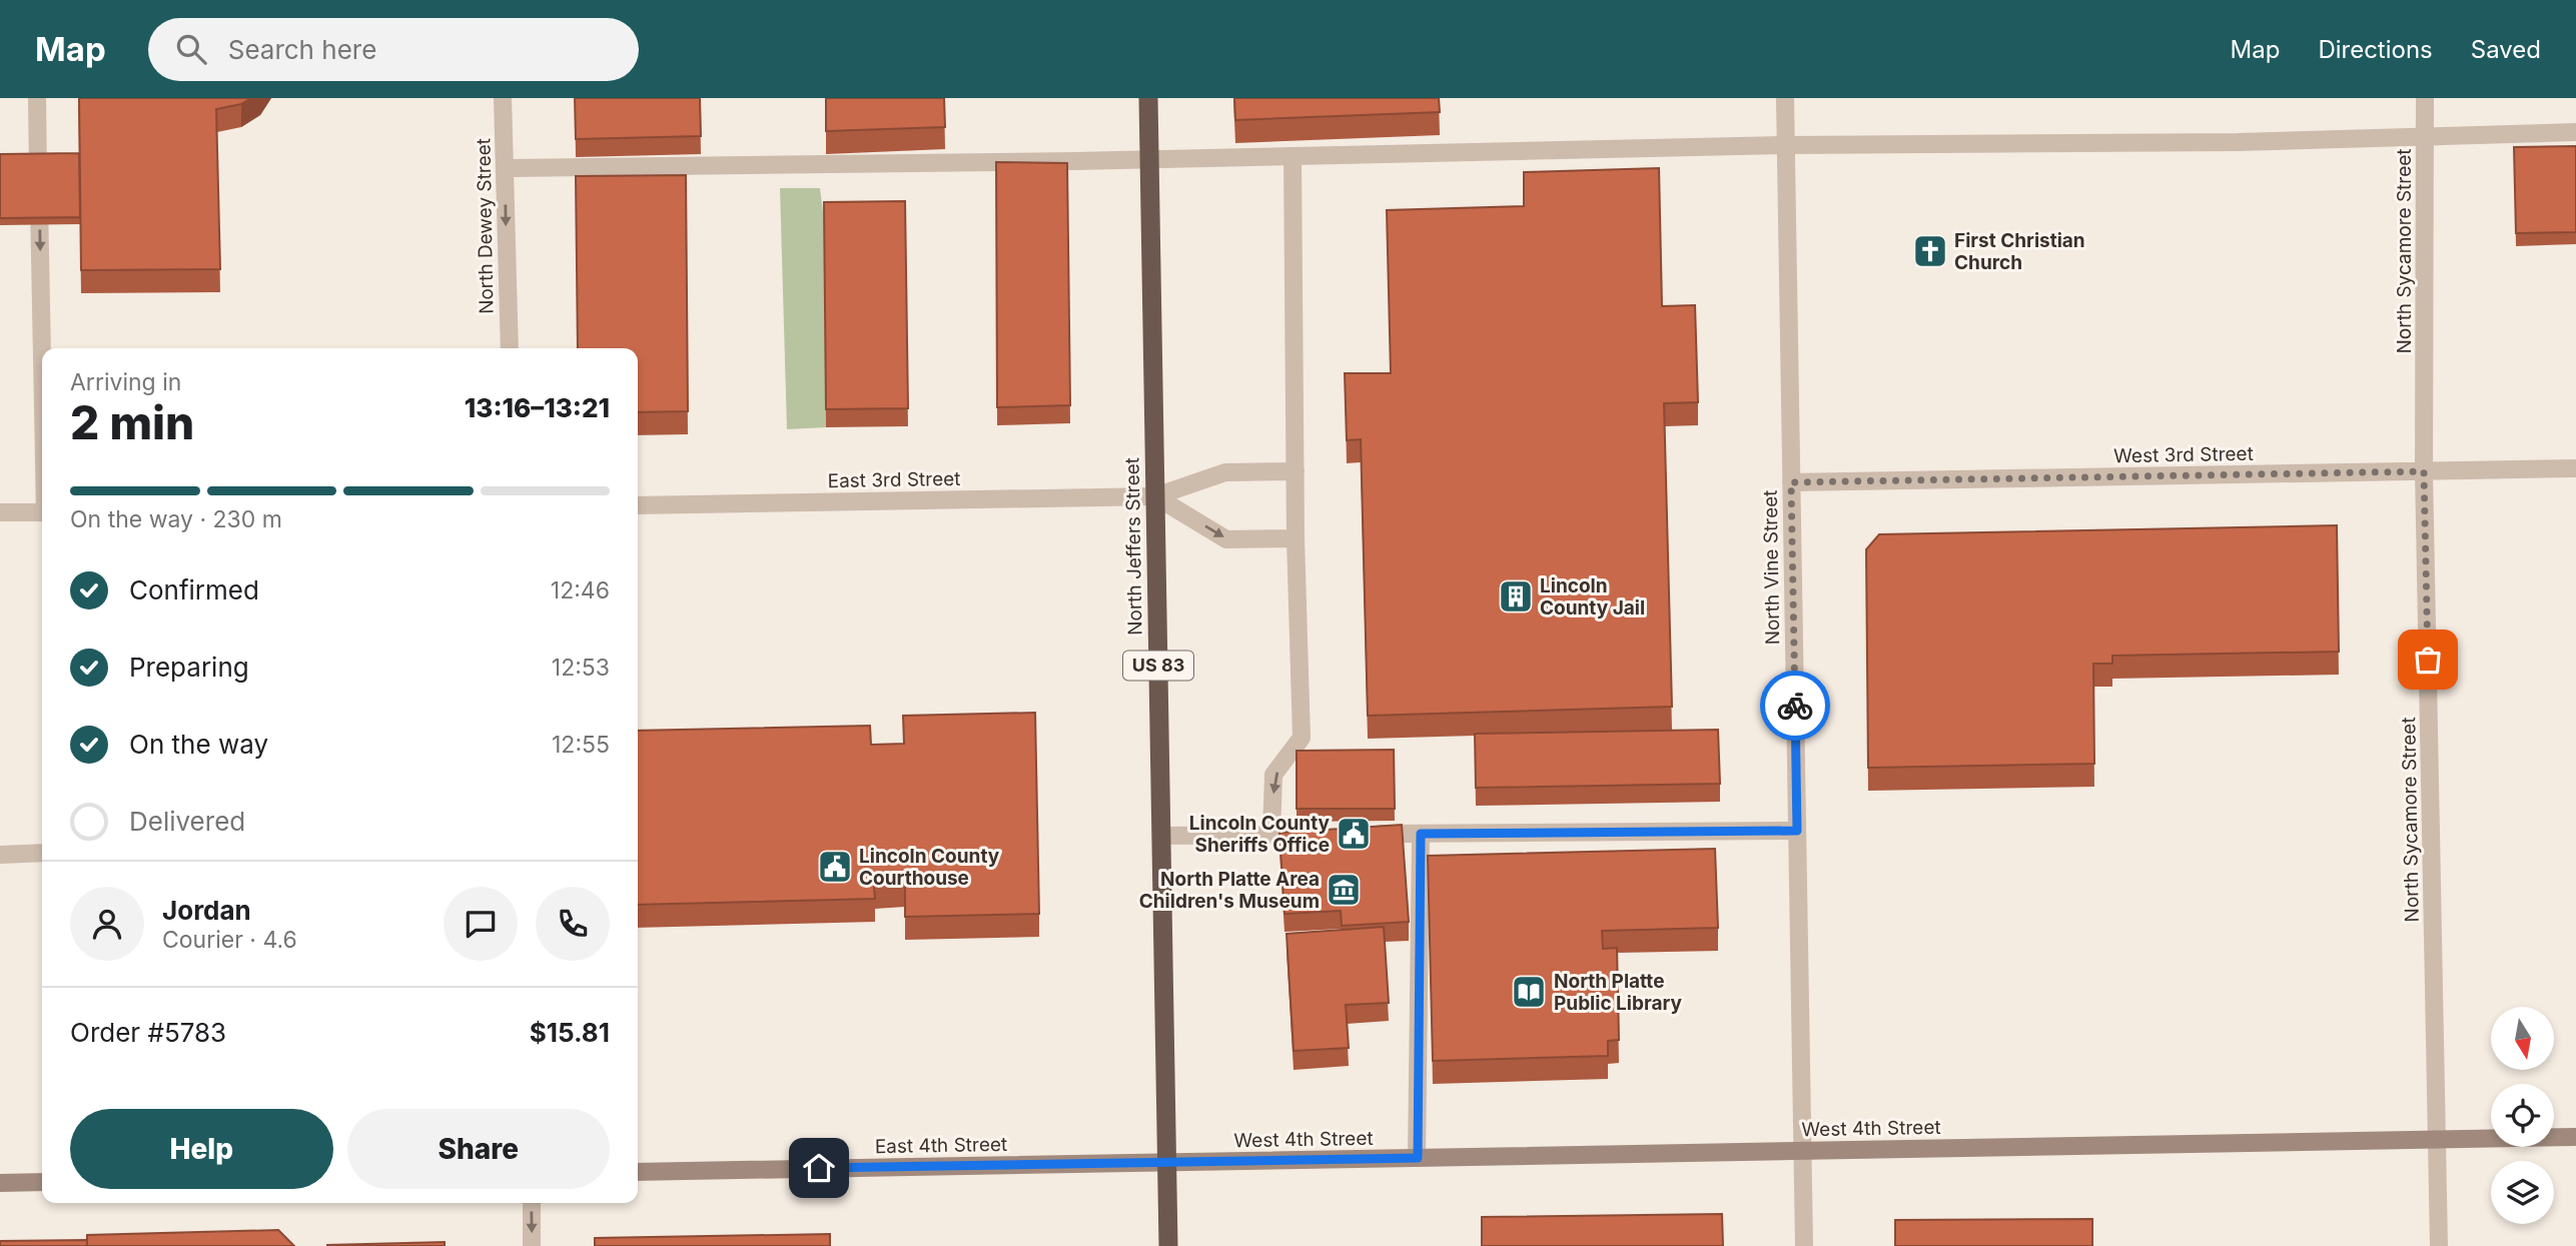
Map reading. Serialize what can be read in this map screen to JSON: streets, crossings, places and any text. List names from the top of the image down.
{
  "streets": {
    "highway": ["North Jeffers Street", "US 83"],
    "main road": ["West 4th Street", "East 4th Street"],
    "street": [
      "North Dewey Street",
      "North Sycamore Street",
      "West 3rd Street",
      "East 3rd Street",
      "North Vine Street"
    ]
  },
  "crossings": [
    ["North Sycamore Street", "West 3rd Street"],
    ["North Sycamore Street", "West 4th Street"],
    ["West 3rd Street", "North Vine Street"],
    ["East 3rd Street", "North Jeffers Street"],
    ["North Jeffers Street", "West 4th Street"],
    ["North Jeffers Street", "East 4th Street"],
    ["North Vine Street", "West 4th Street"],
    ["West 4th Street", "East 4th Street"]
  ],
  "one_way": ["North Dewey Street"],
  "places": {
    "church": ["First Christian Church"],
    "building": ["Lincoln County Jail"],
    "public building": ["Lincoln County Sheriffs Office", "Lincoln County Courthouse"],
    "museum": ["North Platte Area Children's Museum"],
    "library": ["North Platte Public Library"]
  },
  "north": "bottom",
  "page": {
    "header": "Map",
    "search": "Search here",
    "nav": ["Map", "Directions", "Saved"],
    "heading": ["2 min", "Arriving in", "13:16–13:21"],
    "panel": [
      "Jordan",
      "Courier · 4.6",
      "Order #5783",
      "$15.81"
    ],
    "bar": "On the way · 230 m",
    "list": [
      ["Confirmed", "12:46"],
      ["Preparing", "12:53"],
      ["On the way", "12:55"],
      "Delivered"
    ],
    "buttons": ["Help", "Share"]
  }
}
